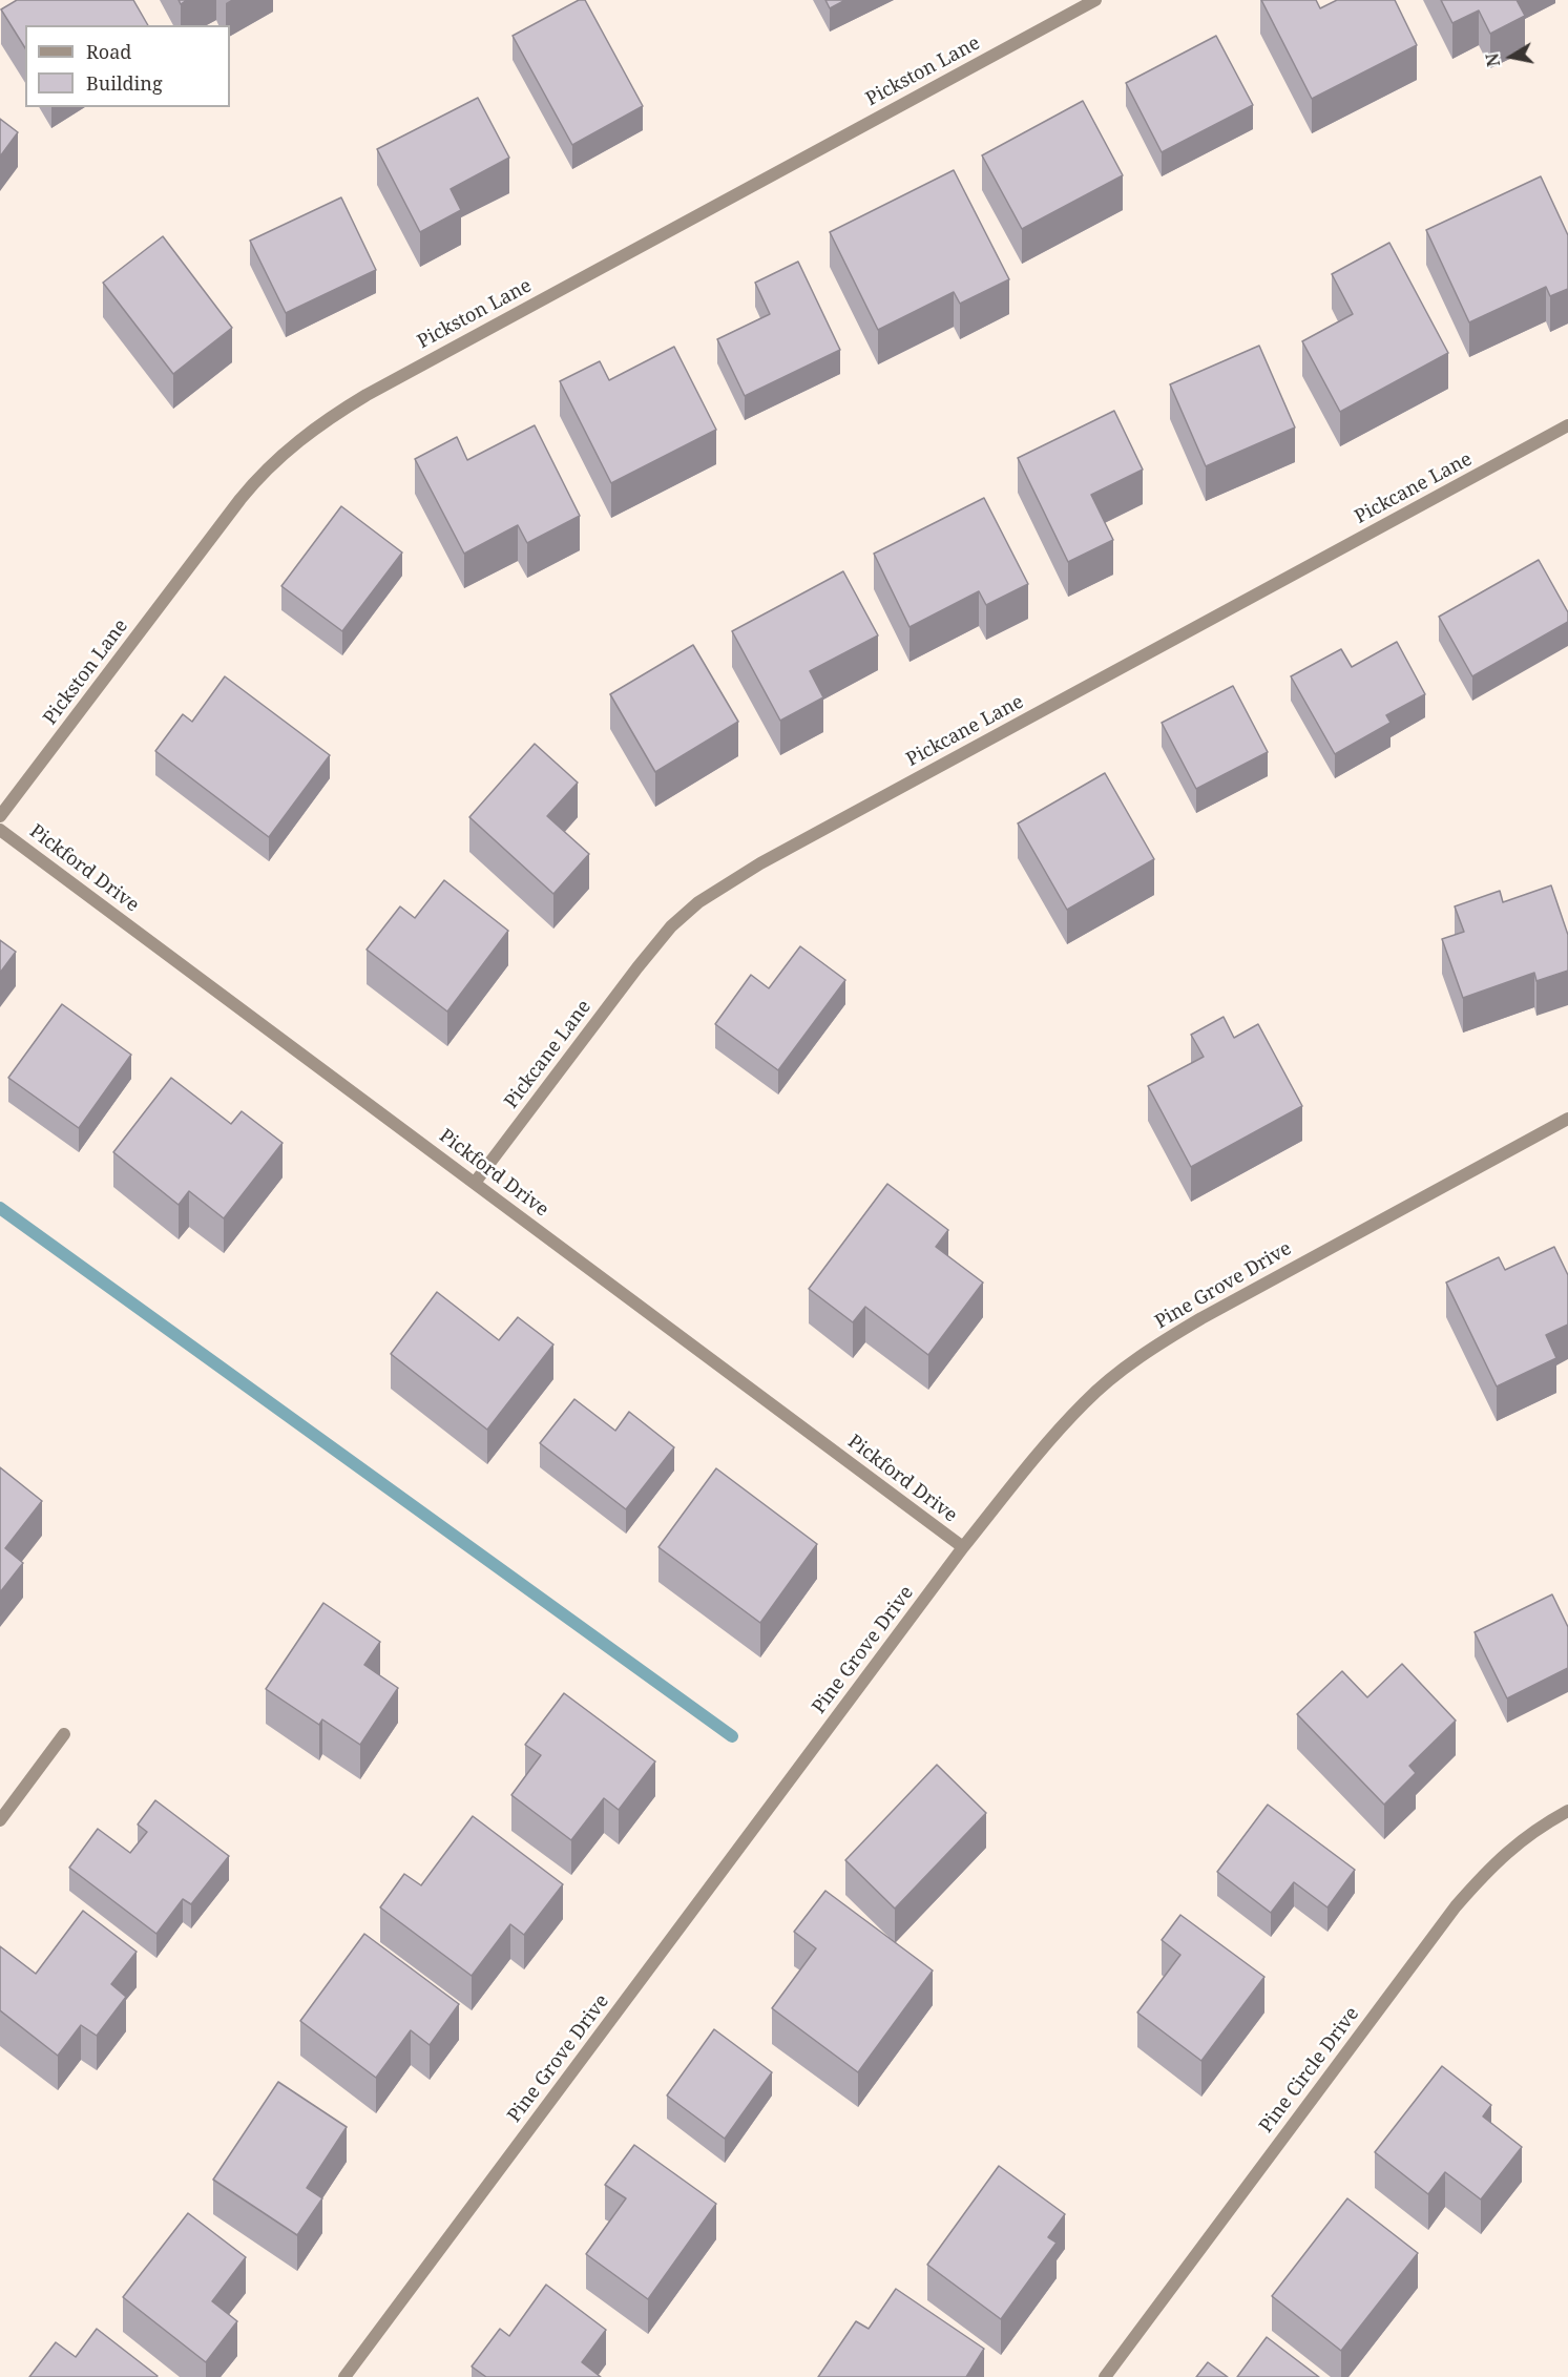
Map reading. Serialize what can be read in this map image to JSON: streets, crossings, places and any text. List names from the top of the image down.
{
  "streets": {
    "street": [
      "Pickston Lane",
      "Pickcane Lane",
      "Pickford Drive",
      "Pine Grove Drive",
      "Pine Circle Drive"
    ]
  },
  "crossings": [
    ["Pickcane Lane", "Pickford Drive"],
    ["Pickford Drive", "Pine Grove Drive"]
  ],
  "legend": ["Road", "Building"],
  "north": "left"
}
